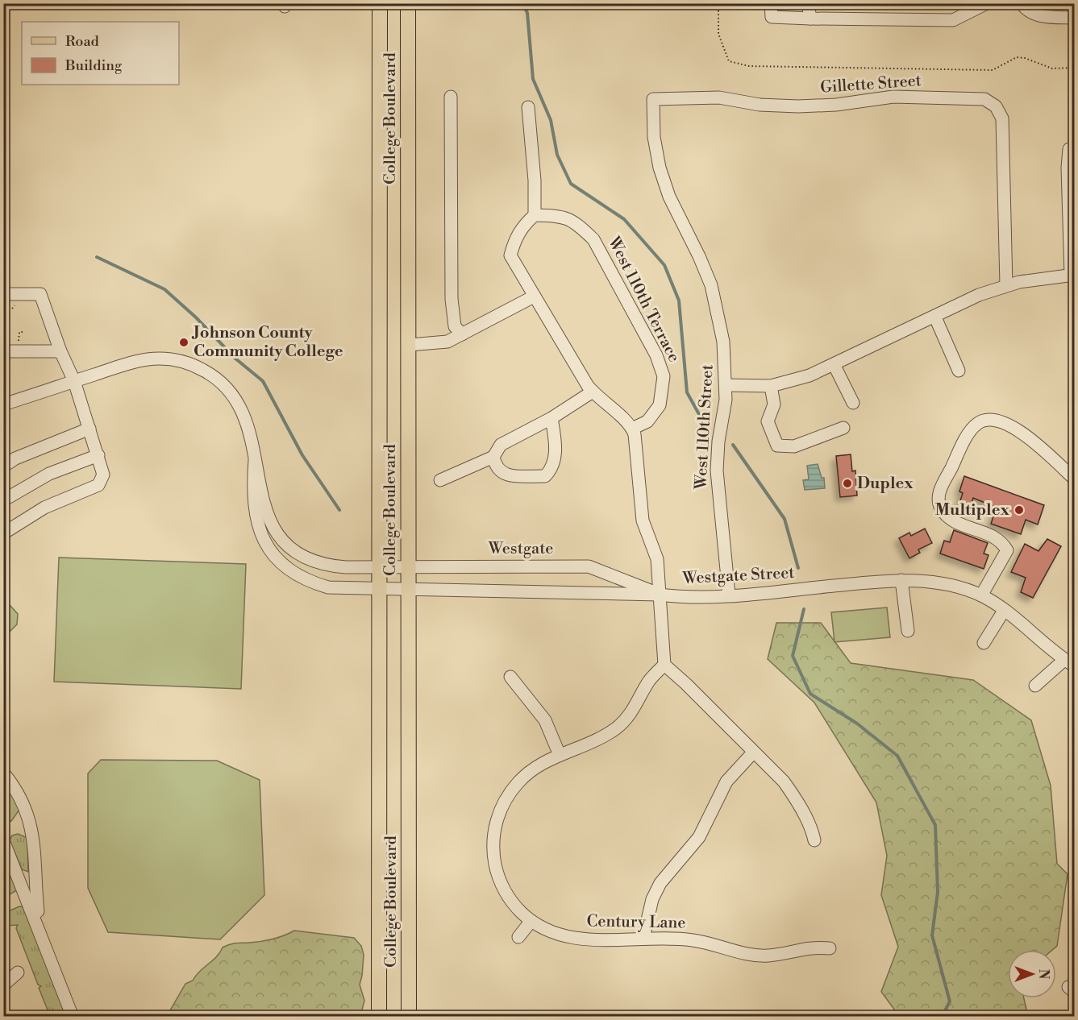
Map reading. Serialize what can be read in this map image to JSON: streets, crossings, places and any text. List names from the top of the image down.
{
  "streets": {
    "main road": ["College Boulevard"],
    "street": [
      "Gillette Street",
      "West 110th Terrace",
      "West 110th Street",
      "Westgate",
      "Westgate Street",
      "Century Lane"
    ]
  },
  "crossings": [
    ["Gillette Street", "West 110th Street"],
    ["College Boulevard", "Westgate"],
    ["College Boulevard", "Westgate Street"],
    ["West 110th Street", "Westgate Street"],
    ["Westgate", "Westgate Street"]
  ],
  "places": ["Johnson County Community College", "Duplex", "Multiplex"],
  "legend": ["Road", "Building"],
  "north": "right"
}
